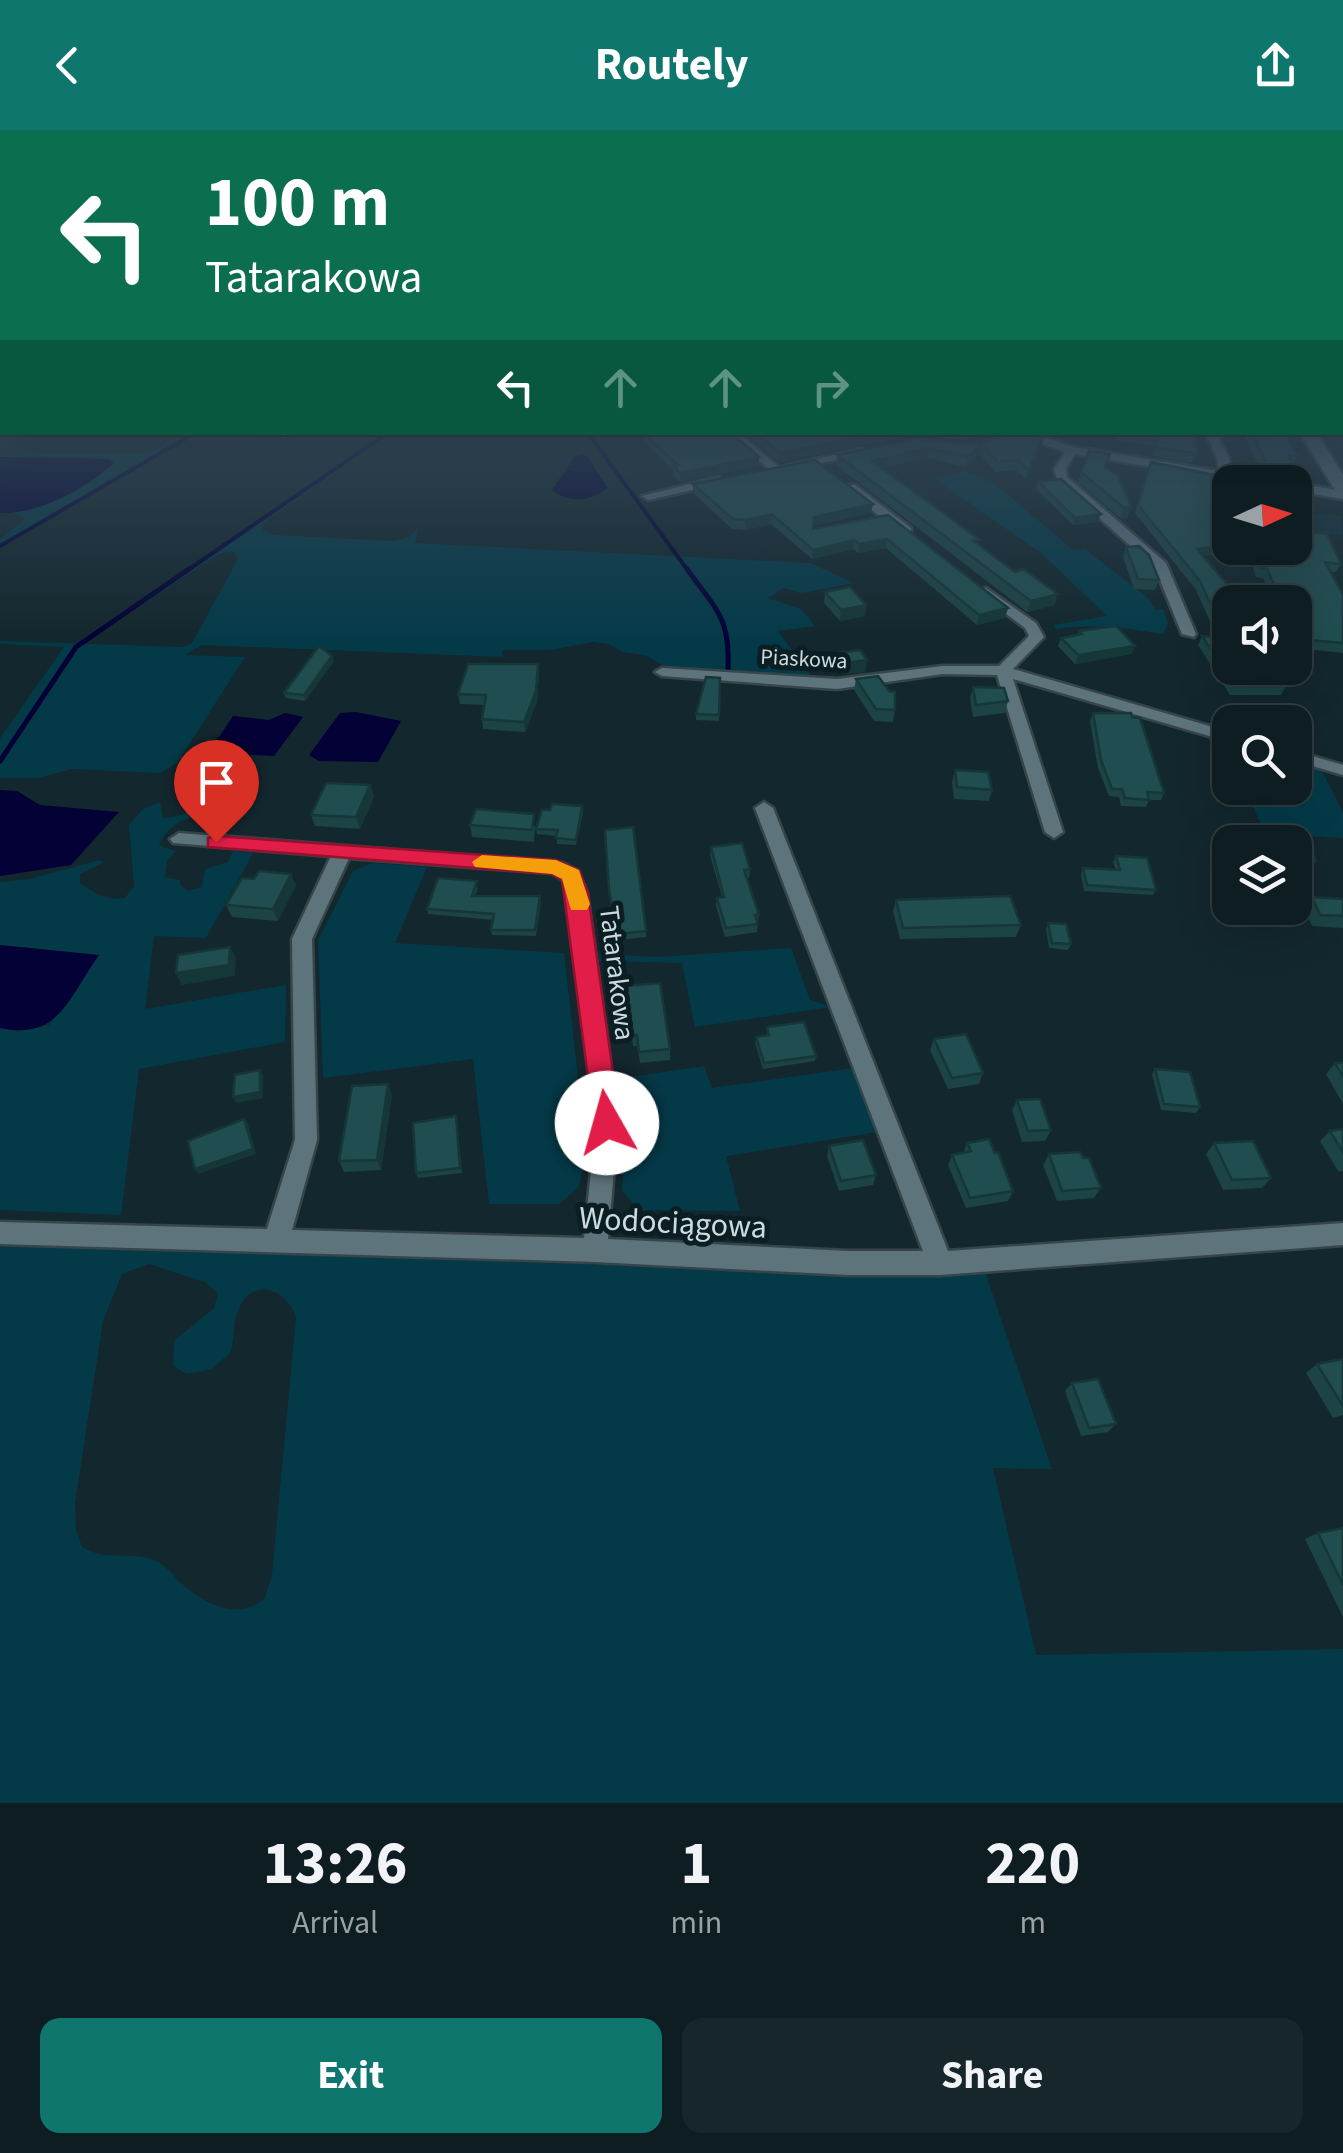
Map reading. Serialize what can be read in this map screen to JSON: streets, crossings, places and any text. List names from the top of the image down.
{
  "streets": {
    "street": ["Piaskowa", "Tatarakowa", "Wodociągowa"]
  },
  "crossings": [
    ["Tatarakowa", "Wodociągowa"]
  ],
  "north": "right",
  "page": {
    "header": "Routely",
    "turn": ["100 m", "Tatarakowa"],
    "eta": [
      "13:26",
      "Arrival",
      "1",
      "min",
      "220",
      "m"
    ],
    "buttons": ["Exit", "Share"]
  }
}
